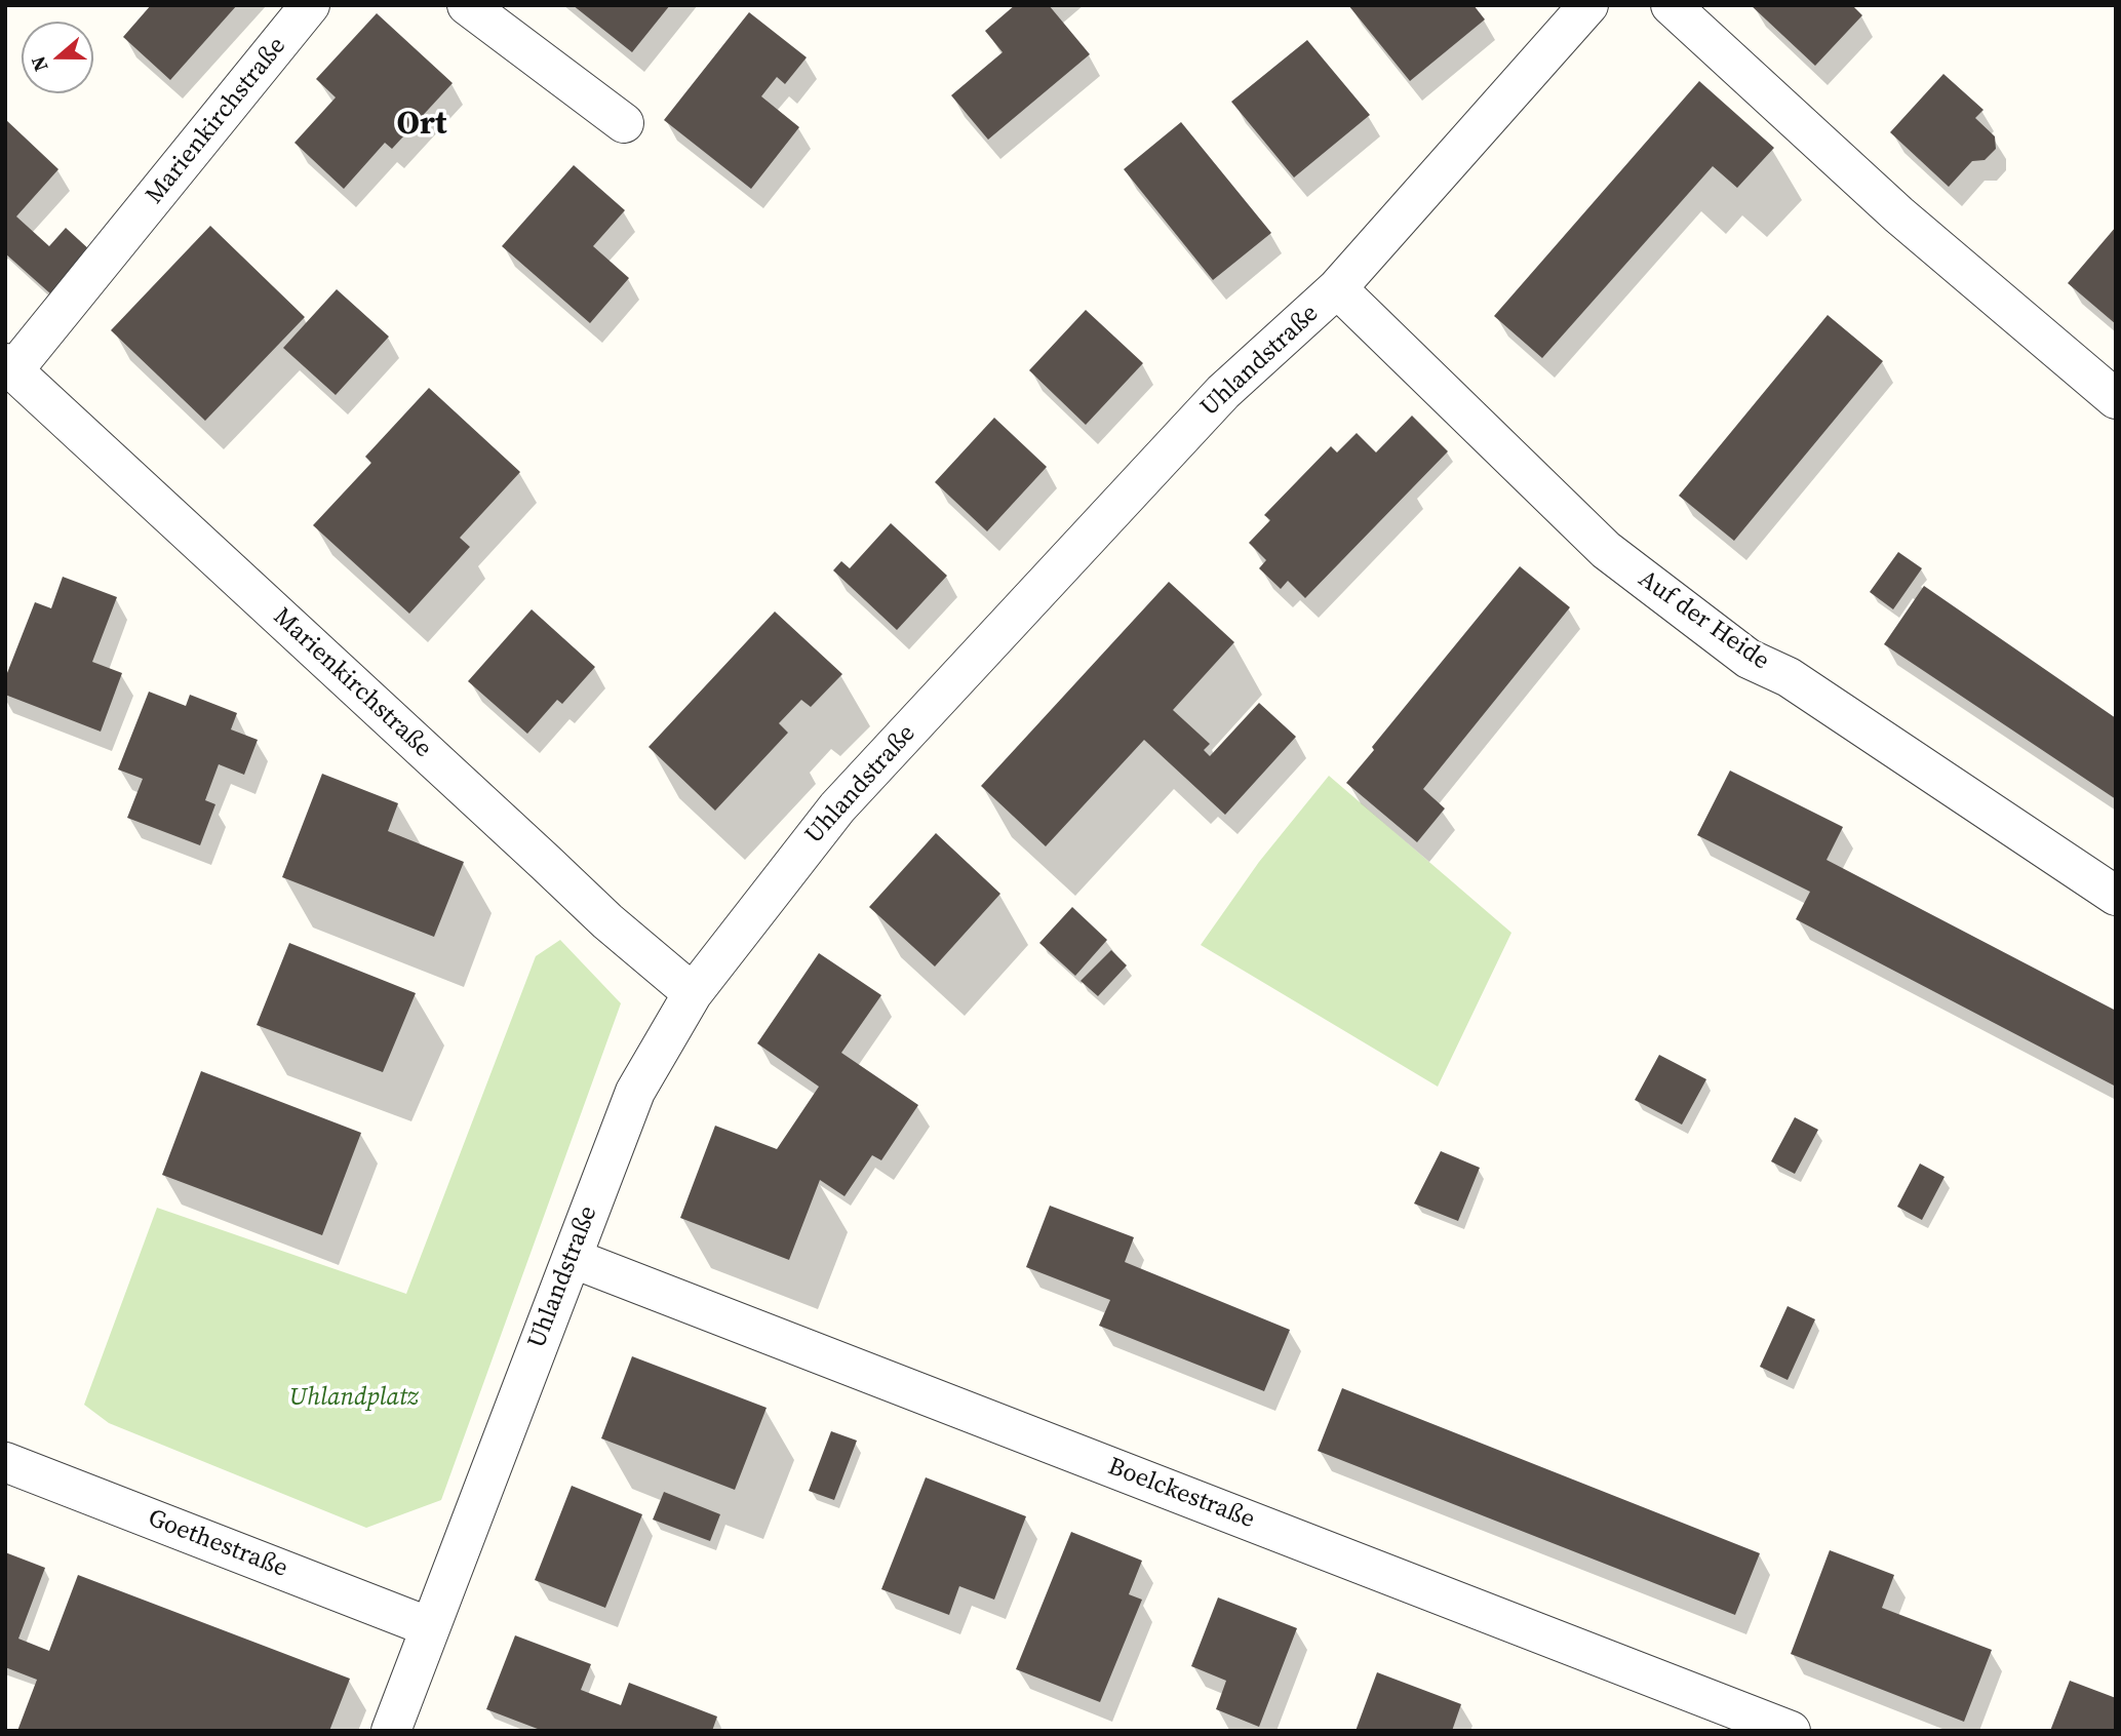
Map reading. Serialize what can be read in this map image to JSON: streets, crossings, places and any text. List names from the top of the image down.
{
  "streets": {
    "street": [
      "Marienkirchstraße",
      "Uhlandstraße",
      "Auf der Heide",
      "Boelckestraße",
      "Goethestraße"
    ]
  },
  "crossings": [
    ["Marienkirchstraße", "Uhlandstraße"],
    ["Uhlandstraße", "Auf der Heide"],
    ["Uhlandstraße", "Boelckestraße"],
    ["Uhlandstraße", "Goethestraße"]
  ],
  "districts": ["Ort"],
  "parks": ["Uhlandplatz"],
  "north": "left"
}
